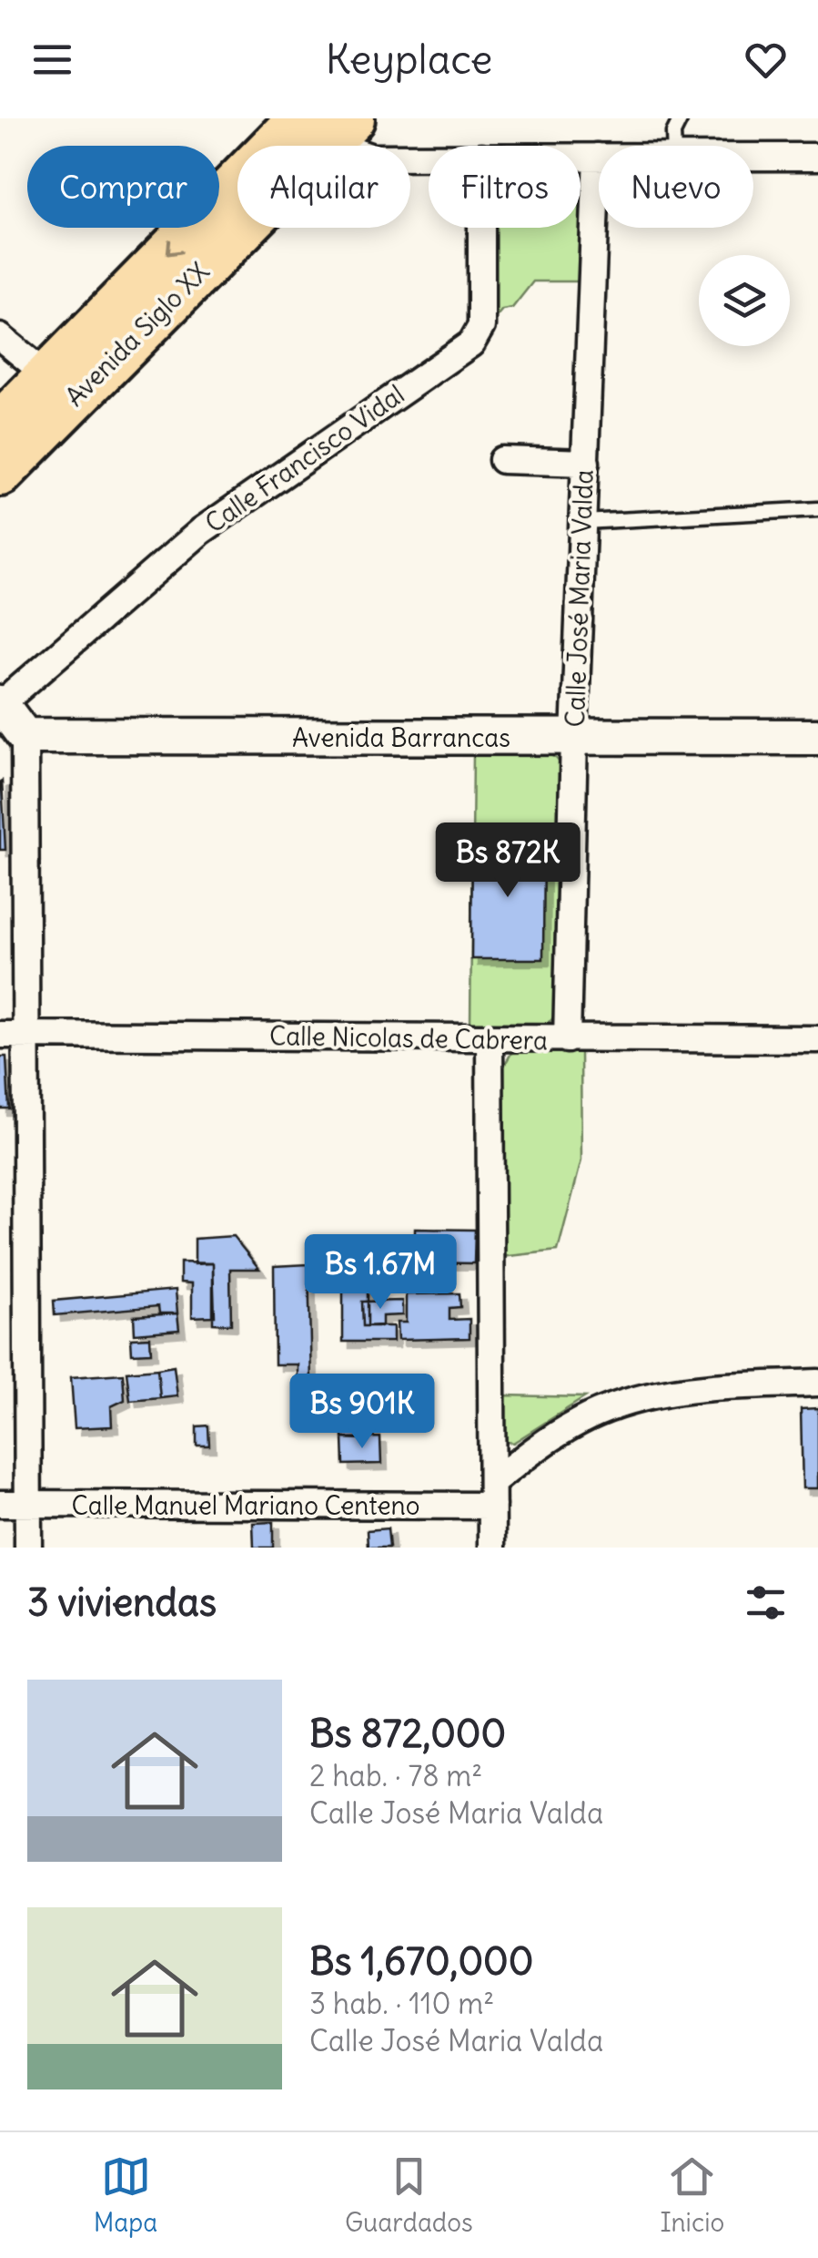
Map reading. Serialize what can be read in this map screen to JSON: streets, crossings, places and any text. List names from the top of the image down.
{
  "streets": {
    "highway": ["Avenida Siglo XX"],
    "street": [
      "Calle Francisco Vidal",
      "Calle José Maria Valda",
      "Avenida Barrancas",
      "Calle Nicolas de Cabrera",
      "Calle Manuel Mariano Centeno"
    ]
  },
  "crossings": [
    ["Calle José Maria Valda", "Avenida Barrancas"],
    ["Calle José Maria Valda", "Calle Nicolas de Cabrera"]
  ],
  "page": {
    "header": "Keyplace",
    "chip": [
      "Comprar",
      "Alquilar",
      "Filtros",
      "Nuevo"
    ],
    "price": ["Bs 872K", "Bs 1.67M", "Bs 901K"],
    "heading": "3 viviendas",
    "list": [
      {
        "name": "Bs 872,000",
        "note": "2 hab. · 78 m² · Calle José Maria Valda"
      },
      {
        "name": "Bs 1,670,000",
        "note": "3 hab. · 110 m² · Calle José Maria Valda"
      }
    ],
    "tabs": ["Mapa", "Guardados", "Inicio"]
  }
}
